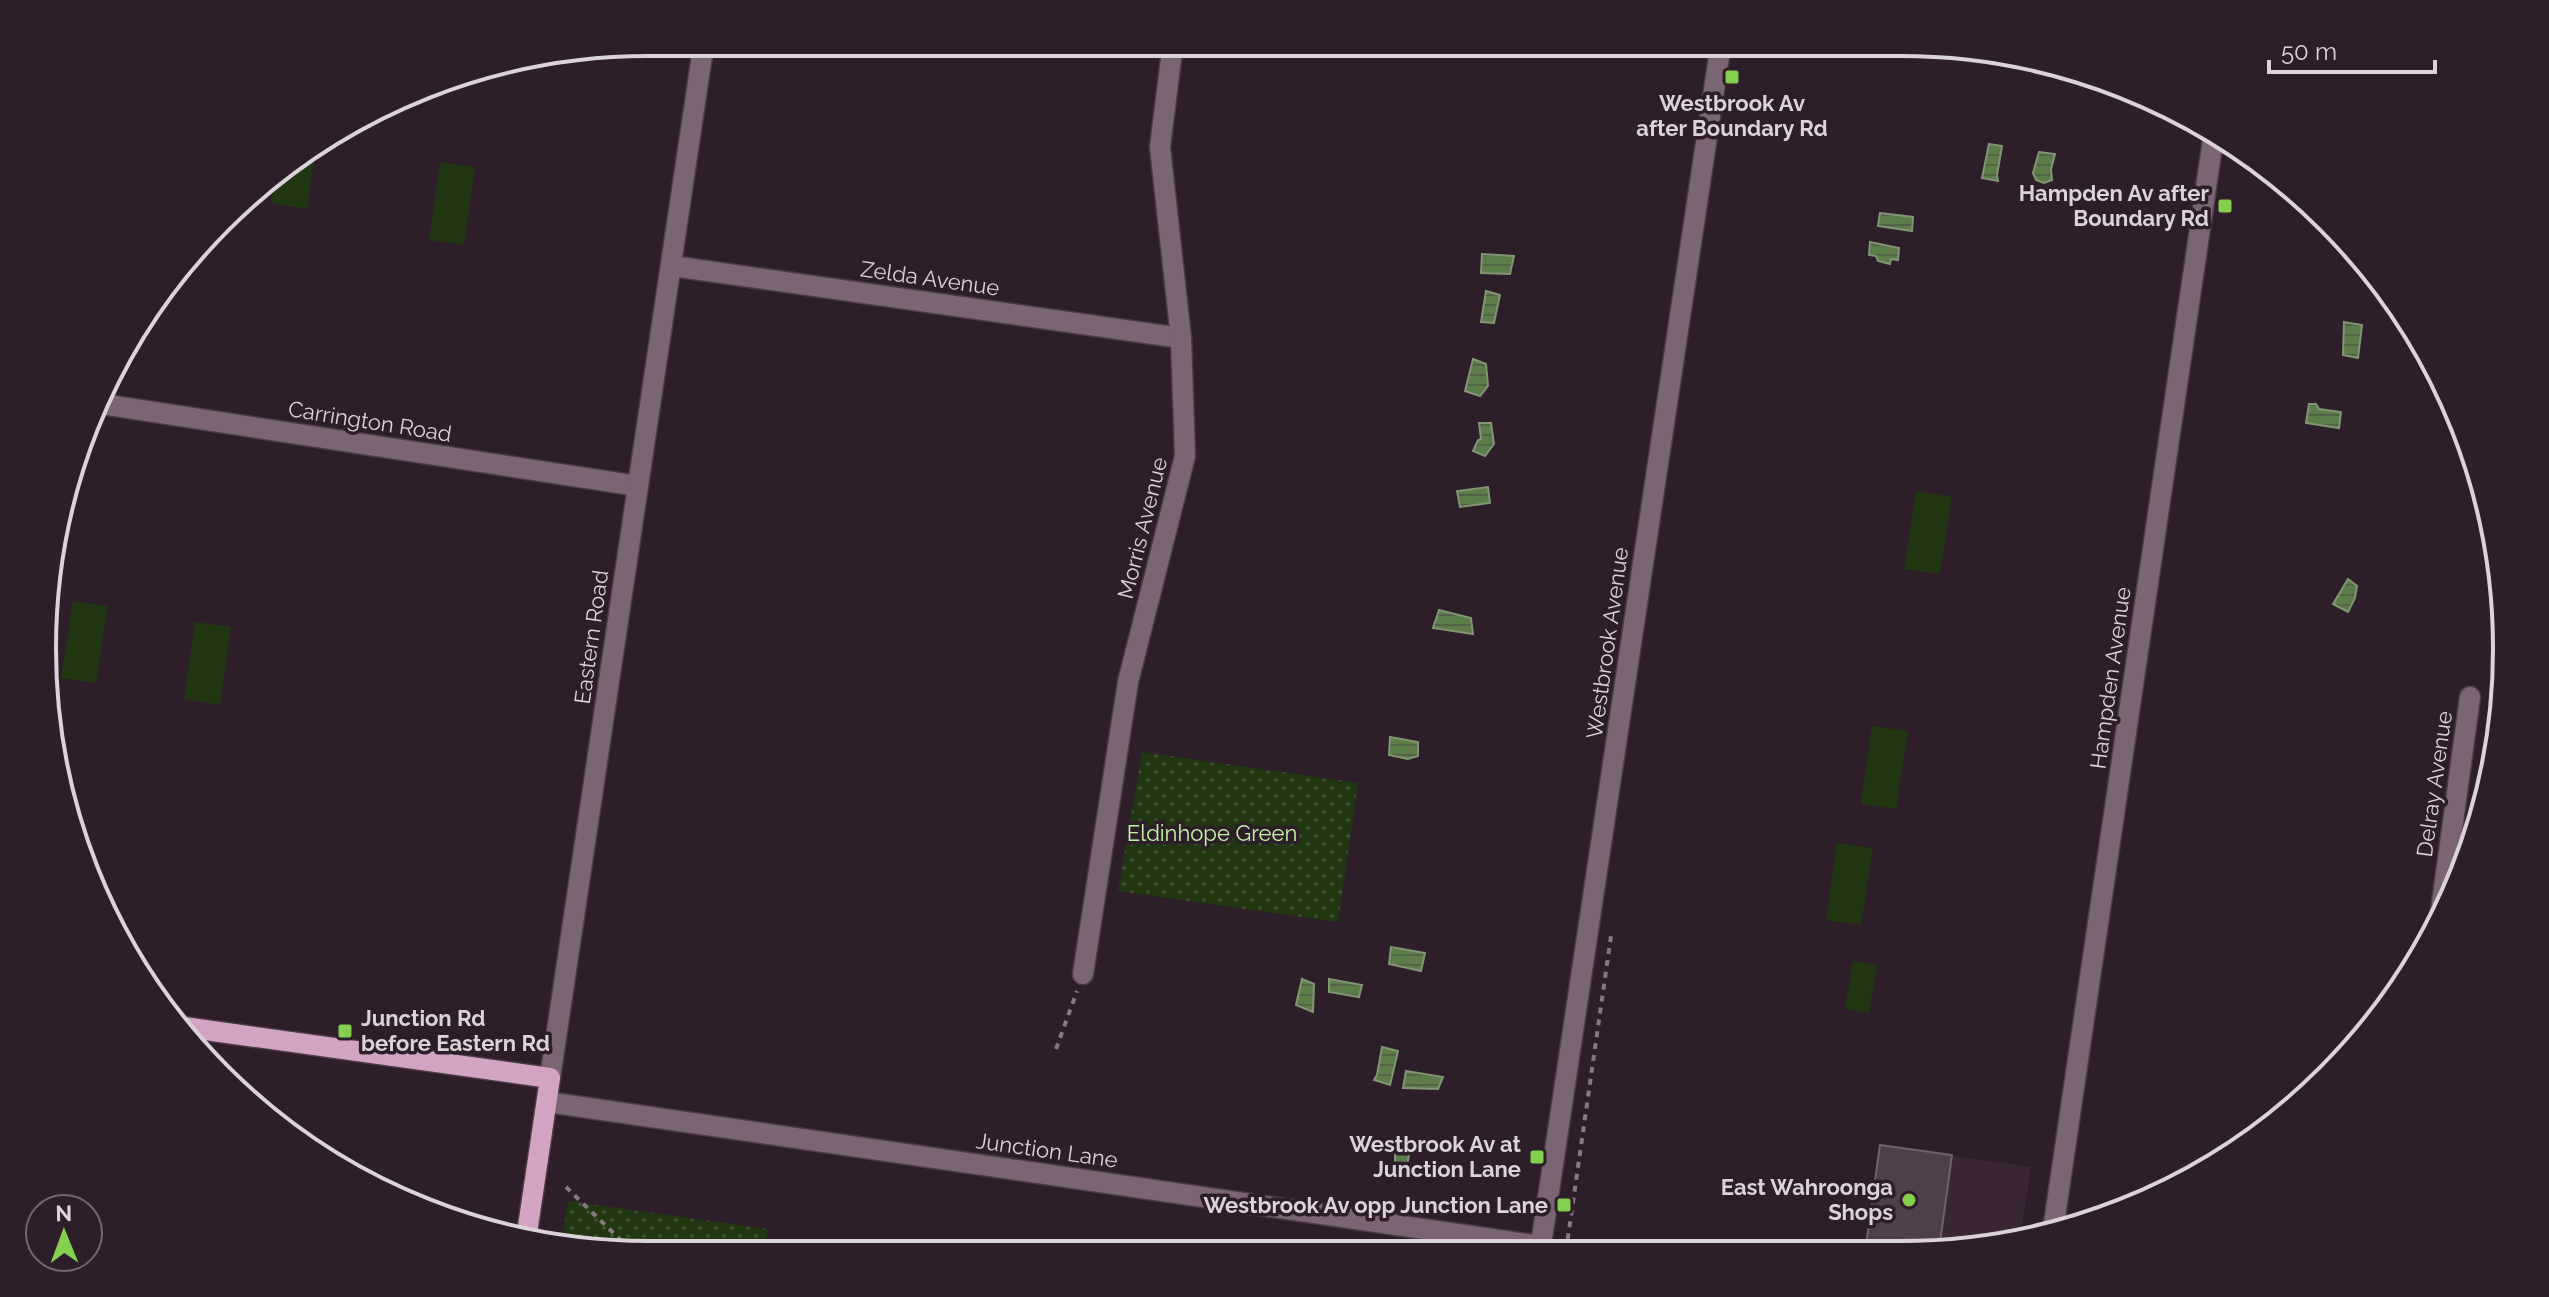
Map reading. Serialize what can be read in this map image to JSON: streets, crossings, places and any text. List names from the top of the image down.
{
  "streets": {
    "main road": ["Eastern Road"],
    "street": [
      "Zelda Avenue",
      "Carrington Road",
      "Morris Avenue",
      "Westbrook Avenue",
      "Hampden Avenue",
      "Delray Avenue",
      "Junction Lane"
    ]
  },
  "crossings": [
    ["Zelda Avenue", "Morris Avenue"],
    ["Zelda Avenue", "Eastern Road"],
    ["Carrington Road", "Eastern Road"],
    ["Eastern Road", "Junction Lane"]
  ],
  "parks": ["Eldinhope Green"],
  "places": {
    "transit": [
      "Westbrook Av after Boundary Rd",
      "Hampden Av after Boundary Rd",
      "Junction Rd before Eastern Rd",
      "Westbrook Av at Junction Lane",
      "Westbrook Av opp Junction Lane"
    ],
    "other": ["East Wahroonga Shops"]
  },
  "scale_bar": "50 m",
  "north": "top"
}
